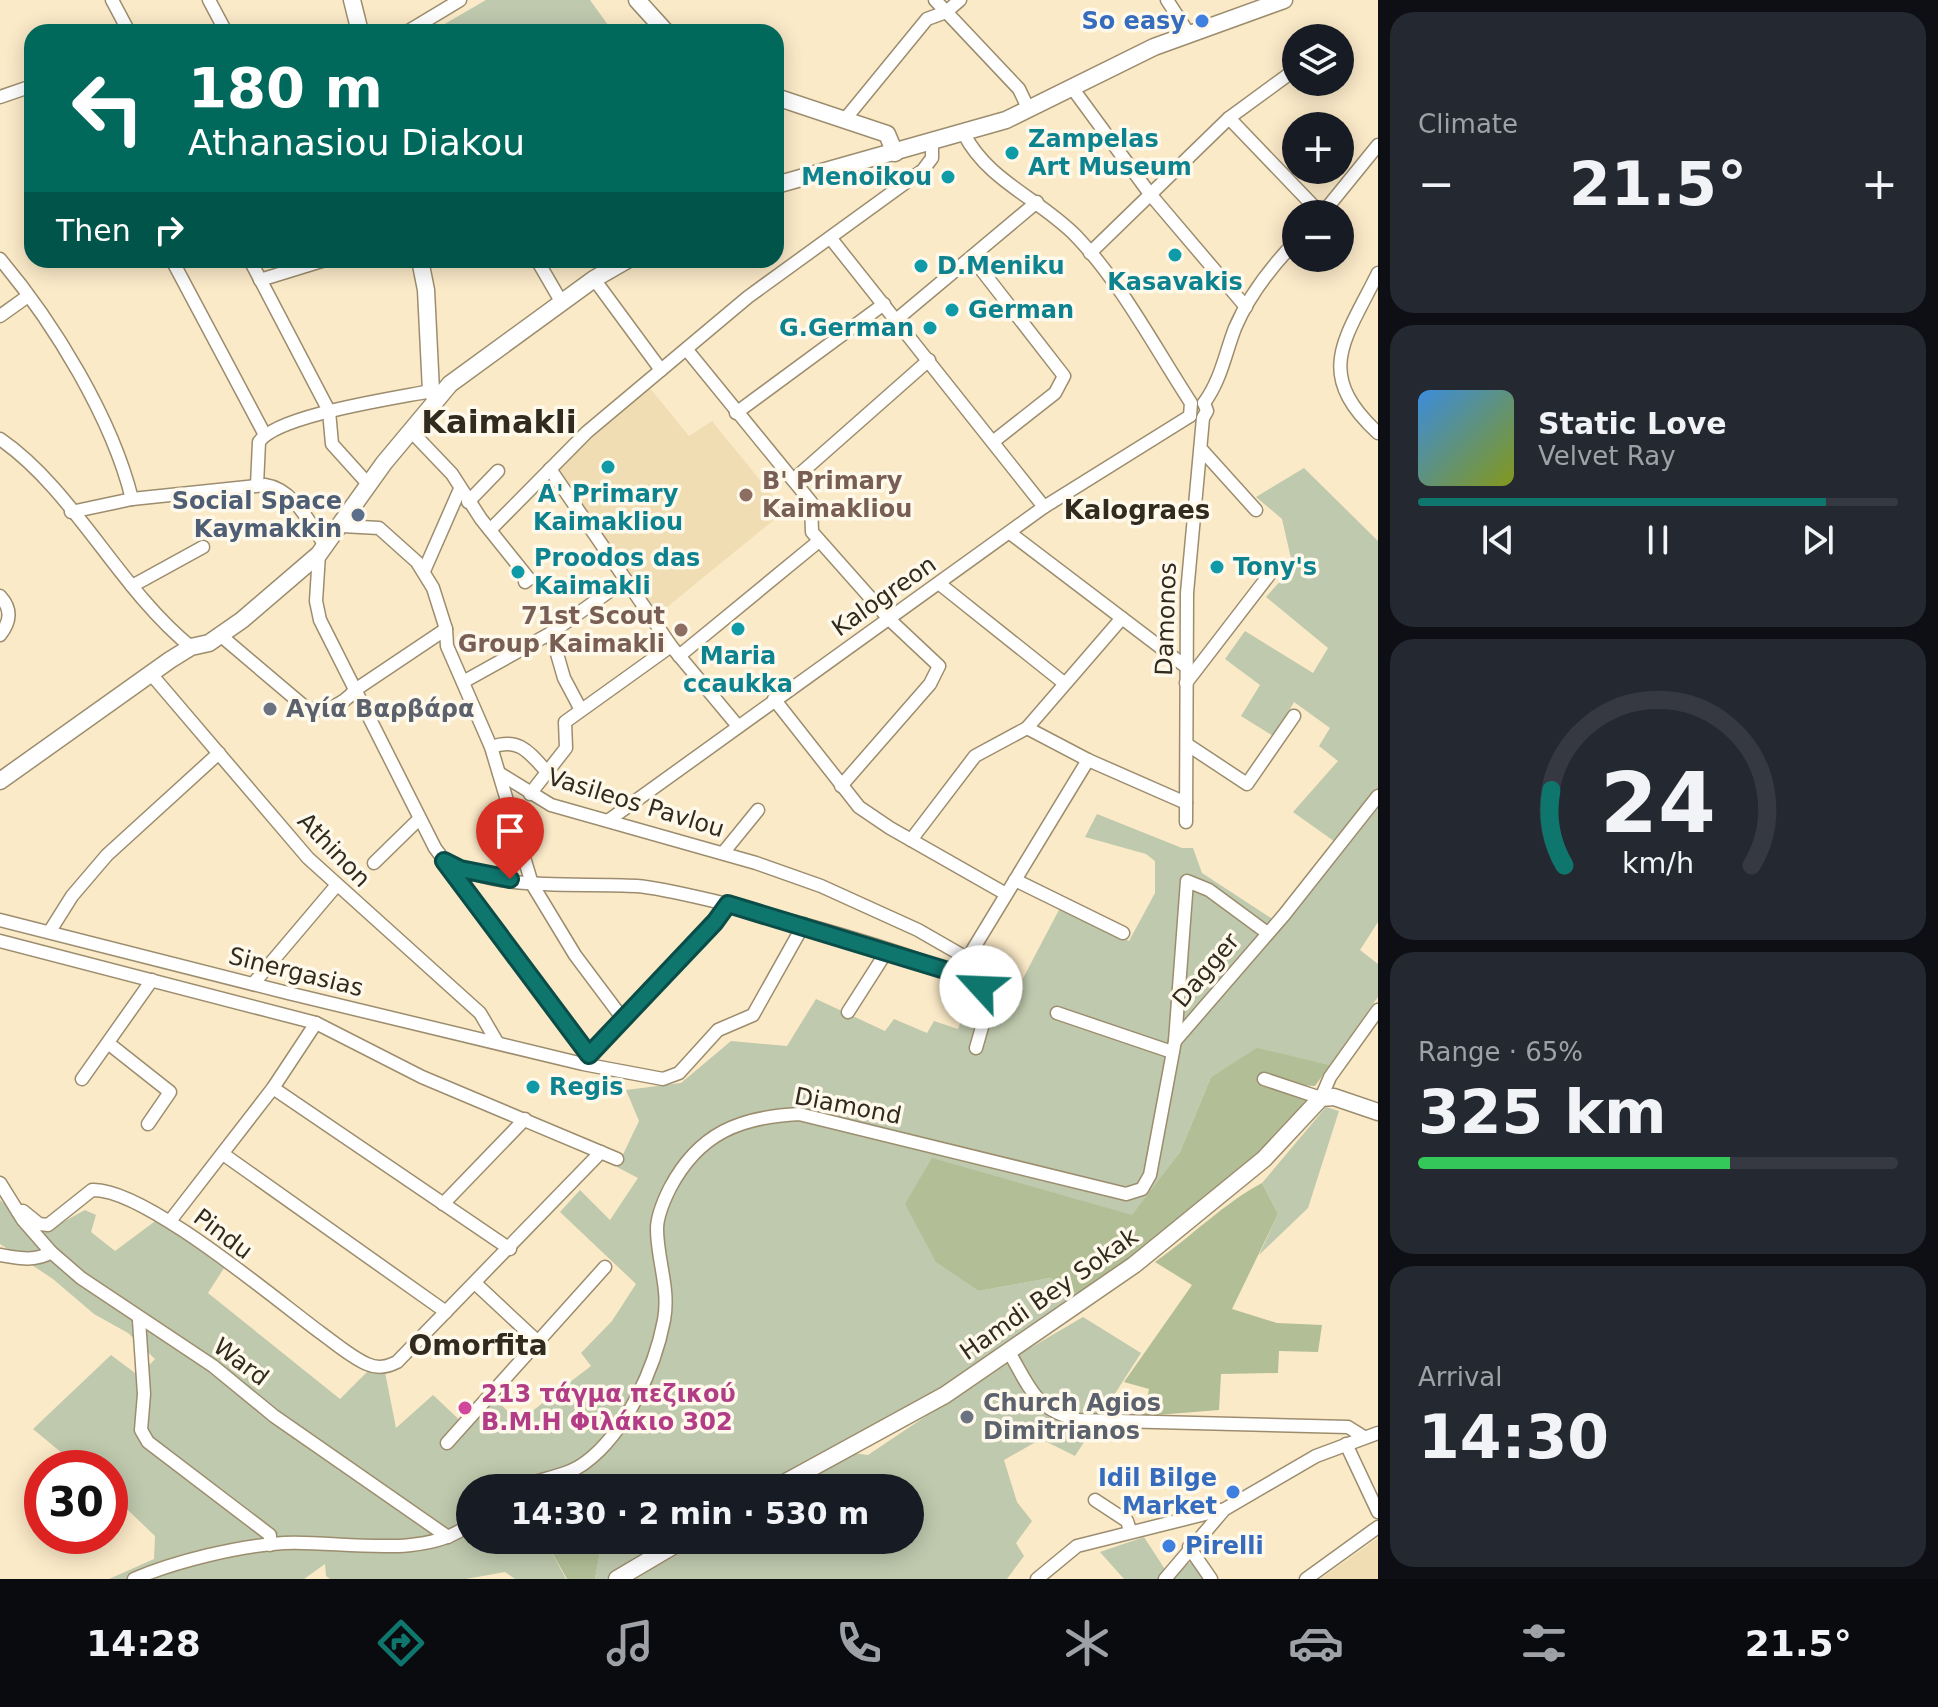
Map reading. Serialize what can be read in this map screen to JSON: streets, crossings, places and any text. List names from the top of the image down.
{
  "streets": {
    "street": [
      "Kalogreon",
      "Damonos",
      "Vasileos Pavlou",
      "Athinon",
      "Dagger",
      "Sinergasias",
      "Diamond",
      "Pindu",
      "Hamdi Bey Sokak",
      "Ward"
    ]
  },
  "crossings": [
    ["Kalogreon", "Damonos"],
    ["Kalogreon", "Vasileos Pavlou"],
    ["Athinon", "Sinergasias"],
    ["Dagger", "Diamond"],
    ["Pindu", "Ward"]
  ],
  "districts": ["Kaimakli", "Kalograes", "Omorfita"],
  "places": [
    "So easy",
    "Zampelas Art Museum",
    "Menoikou",
    "Kasavakis",
    "D.Meniku",
    "German",
    "G.German",
    "A' Primary Kaimakliou",
    "B' Primary Kaimakliou",
    "Social Space Kaymakkin",
    "Tony's",
    "Proodos das Kaimakli",
    "Maria ccaukka",
    "71st Scout Group Kaimakli",
    "Αγία Βαρβάρα",
    "Regis",
    "213 τάγμα πεζικού B.M.H Φιλάκιο 302",
    "Church Agios Dimitrianos",
    "Idil Bilge Market",
    "Pirelli"
  ],
  "page": {
    "tile": [
      "Climate",
      ["Range · 65%", "325 km"],
      ["Arrival", "14:30"]
    ],
    "map_buttons": ["+", "−"],
    "turn": ["180 m", "Athanasiou Diakou"],
    "heat": ["−", "21.5°", "+"],
    "then": "Then",
    "song": ["Static Love", "Velvet Ray"],
    "limit": "30",
    "trip": "14:30 · 2 min · 530 m",
    "tabs": ["14:28", "21.5°"],
    "gauge": ["24", "km/h"]
  }
}
